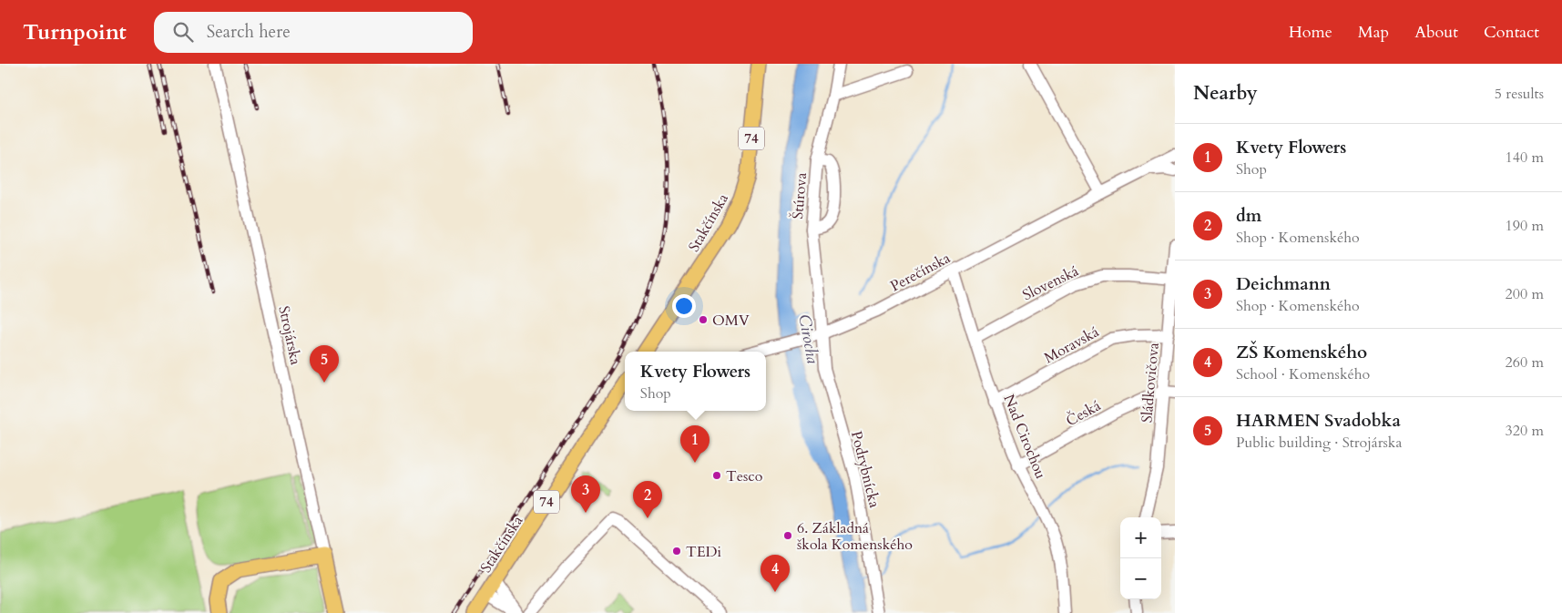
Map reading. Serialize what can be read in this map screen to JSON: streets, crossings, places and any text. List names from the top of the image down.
{
  "streets": {
    "main road": ["74", "Stakčínska", "Strojárska"],
    "street": [
      "Štúrova",
      "Perečínska",
      "Slovenská",
      "Moravská",
      "Sládkovičova",
      "Česká",
      "Nad Cirochou",
      "Podrybnícka"
    ]
  },
  "crossings": [
    ["Štúrova", "Perečínska"],
    ["Štúrova", "Podrybnícka"],
    ["Perečínska", "Nad Cirochou"],
    ["Perečínska", "Podrybnícka"],
    ["Slovenská", "Sládkovičova"],
    ["Slovenská", "Nad Cirochou"],
    ["Moravská", "Sládkovičova"],
    ["Moravská", "Nad Cirochou"],
    ["Sládkovičova", "Česká"],
    ["Česká", "Nad Cirochou"]
  ],
  "water": ["Cirocha"],
  "places": [
    "OMV",
    "Tesco",
    "6. Základná škola Komenského",
    "TEDi"
  ],
  "page": {
    "header": "Turnpoint",
    "search": "Search here",
    "nav": [
      "Home",
      "Map",
      "About",
      "Contact"
    ],
    "heading": ["Nearby", "5 results"],
    "list": [
      {
        "mark": "1",
        "name": "Kvety Flowers",
        "note": "Shop",
        "value": "140 m"
      },
      {
        "mark": "2",
        "name": "dm",
        "note": "Shop · Komenského",
        "value": "190 m"
      },
      {
        "mark": "3",
        "name": "Deichmann",
        "note": "Shop · Komenského",
        "value": "200 m"
      },
      {
        "mark": "4",
        "name": "ZŠ Komenského",
        "note": "School · Komenského",
        "value": "260 m"
      },
      {
        "mark": "5",
        "name": "HARMEN Svadobka",
        "note": "Public building · Strojárska",
        "value": "320 m"
      }
    ],
    "pins": [
      "5",
      "1",
      "3",
      "2",
      "4"
    ],
    "popup": ["Kvety Flowers", "Shop"],
    "map_buttons": ["+", "−"]
  }
}
